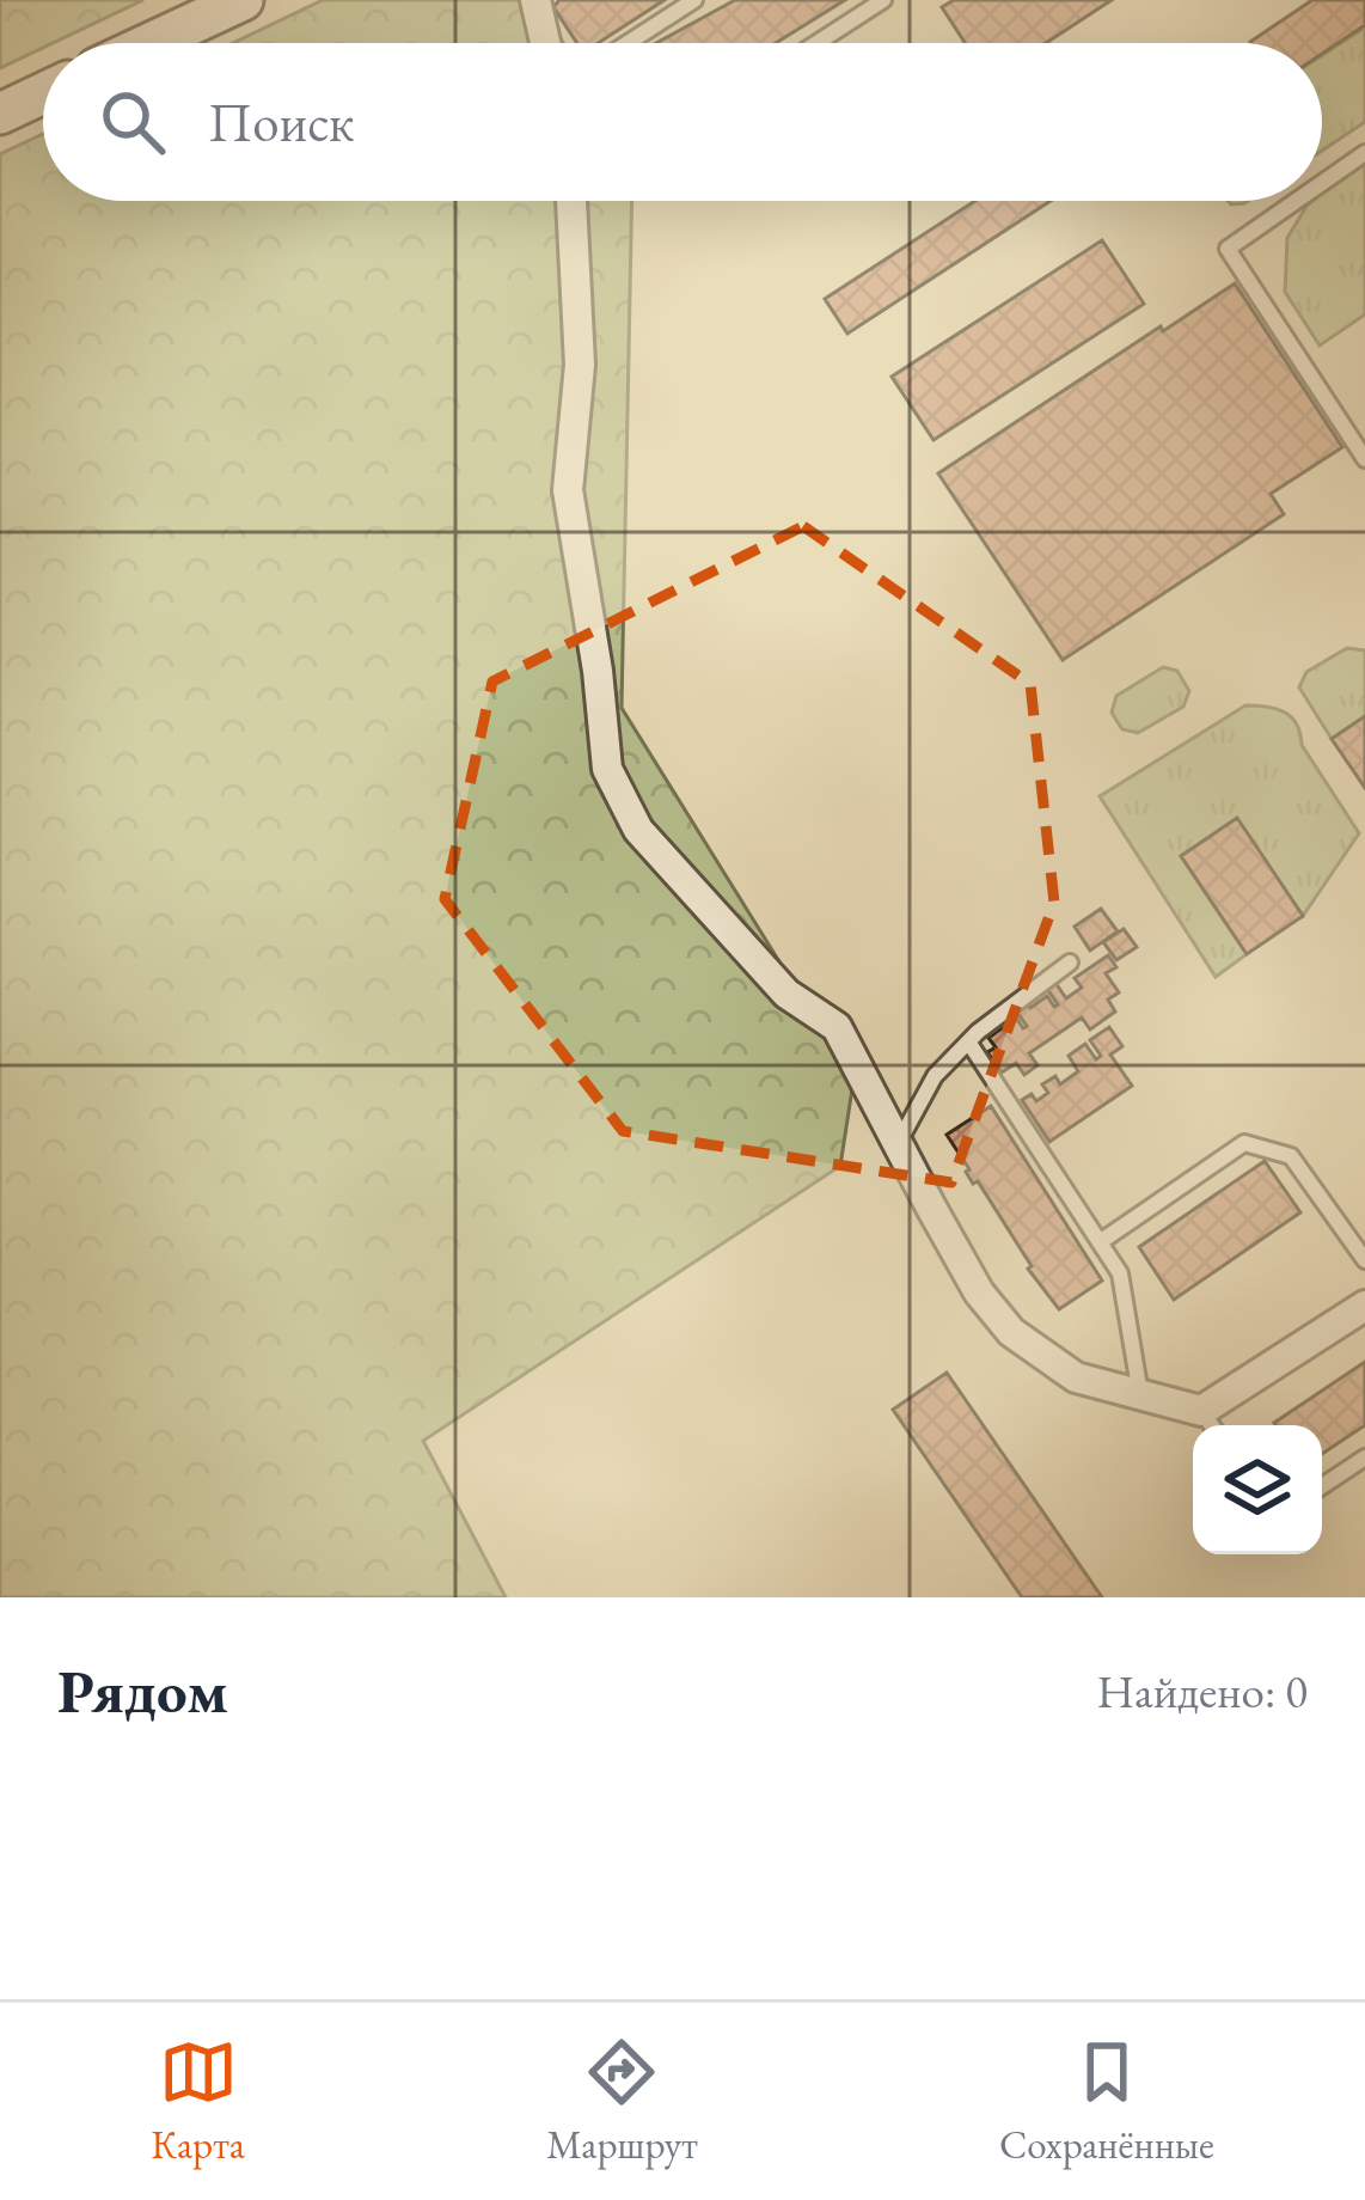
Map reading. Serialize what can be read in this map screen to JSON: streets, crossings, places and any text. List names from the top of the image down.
{
  "page": {
    "search": "Поиск",
    "heading": ["Рядом", "Найдено: 0"],
    "nav": ["Карта", "Маршрут", "Сохранённые"]
  }
}
